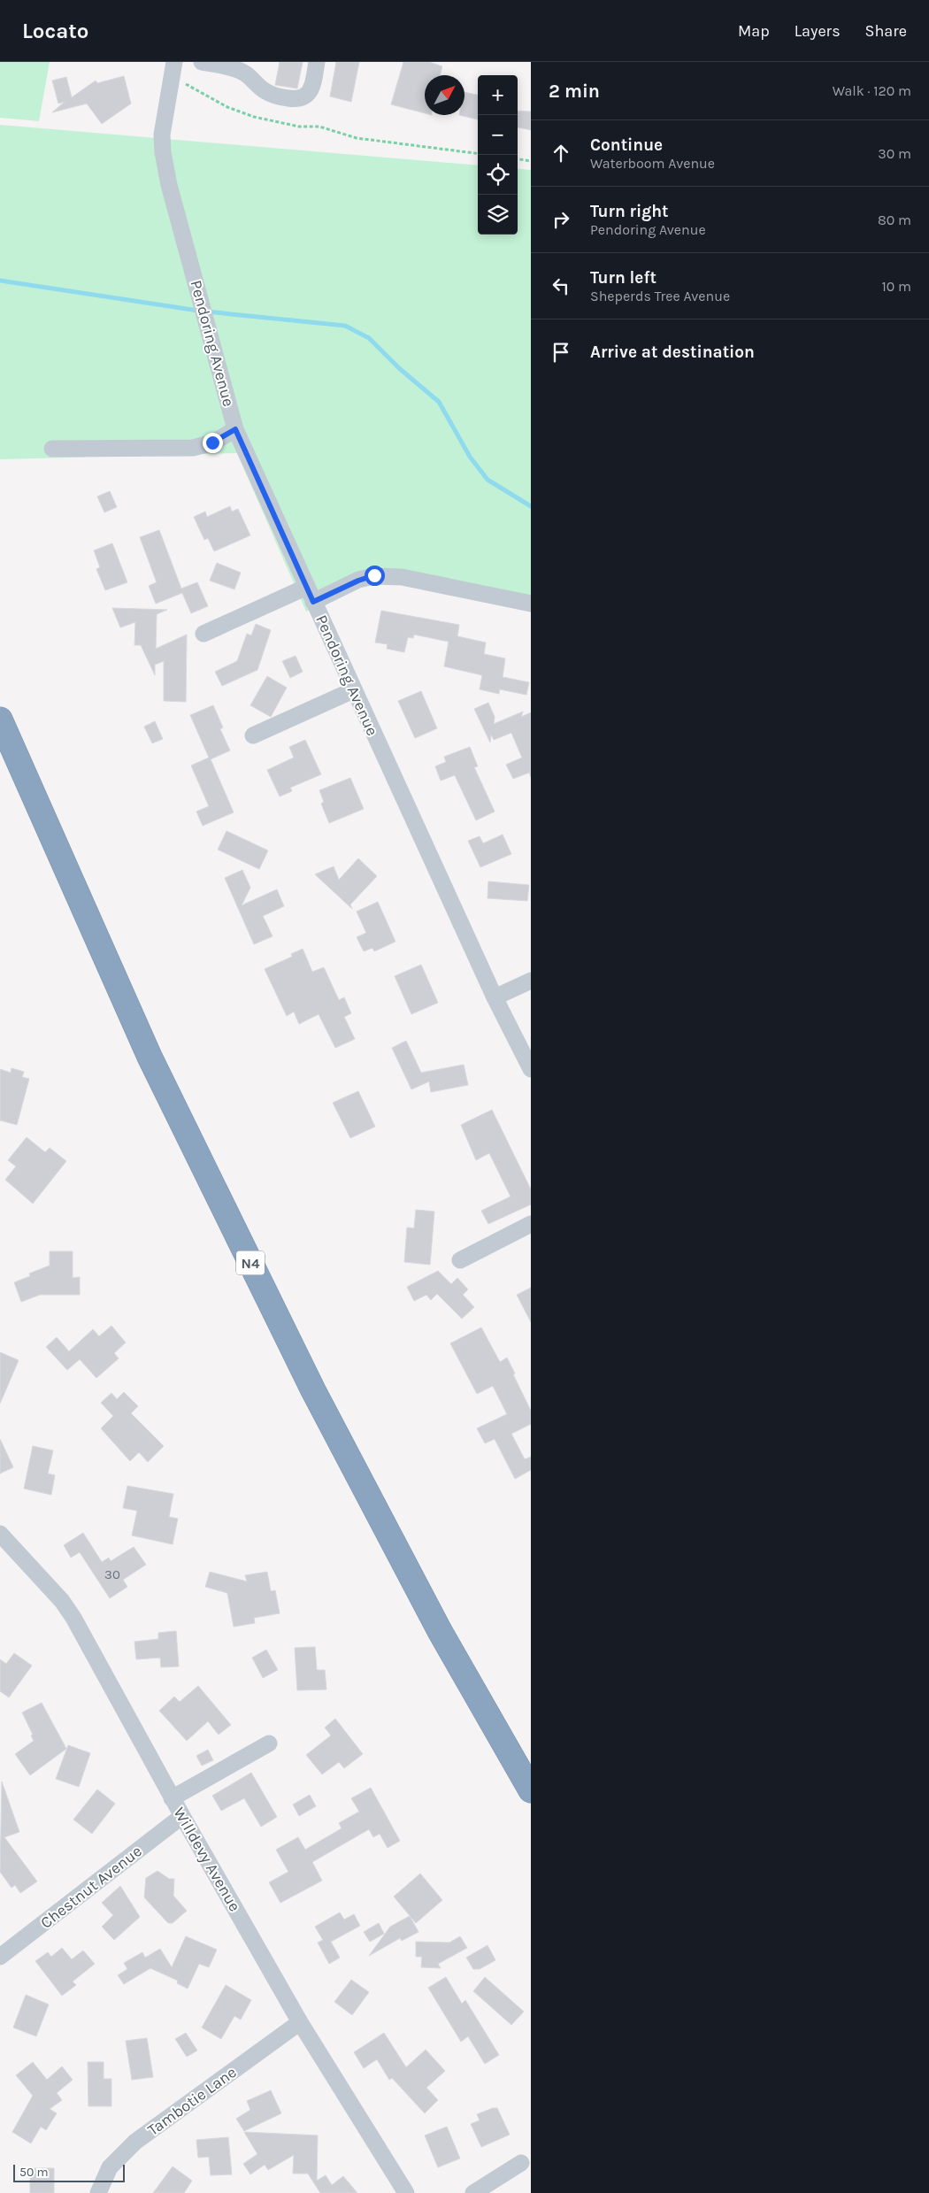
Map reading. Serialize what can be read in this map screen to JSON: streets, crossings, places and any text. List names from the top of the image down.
{
  "streets": {
    "highway": ["N4"],
    "street": [
      "Pendoring Avenue",
      "Willdevy Avenue",
      "Chestnut Avenue",
      "Tambotie Lane"
    ]
  },
  "crossings": [
    ["Willdevy Avenue", "Chestnut Avenue"],
    ["Willdevy Avenue", "Tambotie Lane"]
  ],
  "house_numbers": ["30"],
  "scale_bar": "50 m",
  "north": "top right",
  "page": {
    "header": "Locato",
    "nav": ["Map", "Layers", "Share"],
    "heading": ["2 min", "Walk · 120 m"],
    "map_buttons": ["+", "−"],
    "list": [
      ["Continue", "Waterboom Avenue", "30 m"],
      ["Turn right", "Pendoring Avenue", "80 m"],
      ["Turn left", "Sheperds Tree Avenue", "10 m"],
      "Arrive at destination"
    ],
    "scale": "50 m"
  }
}
